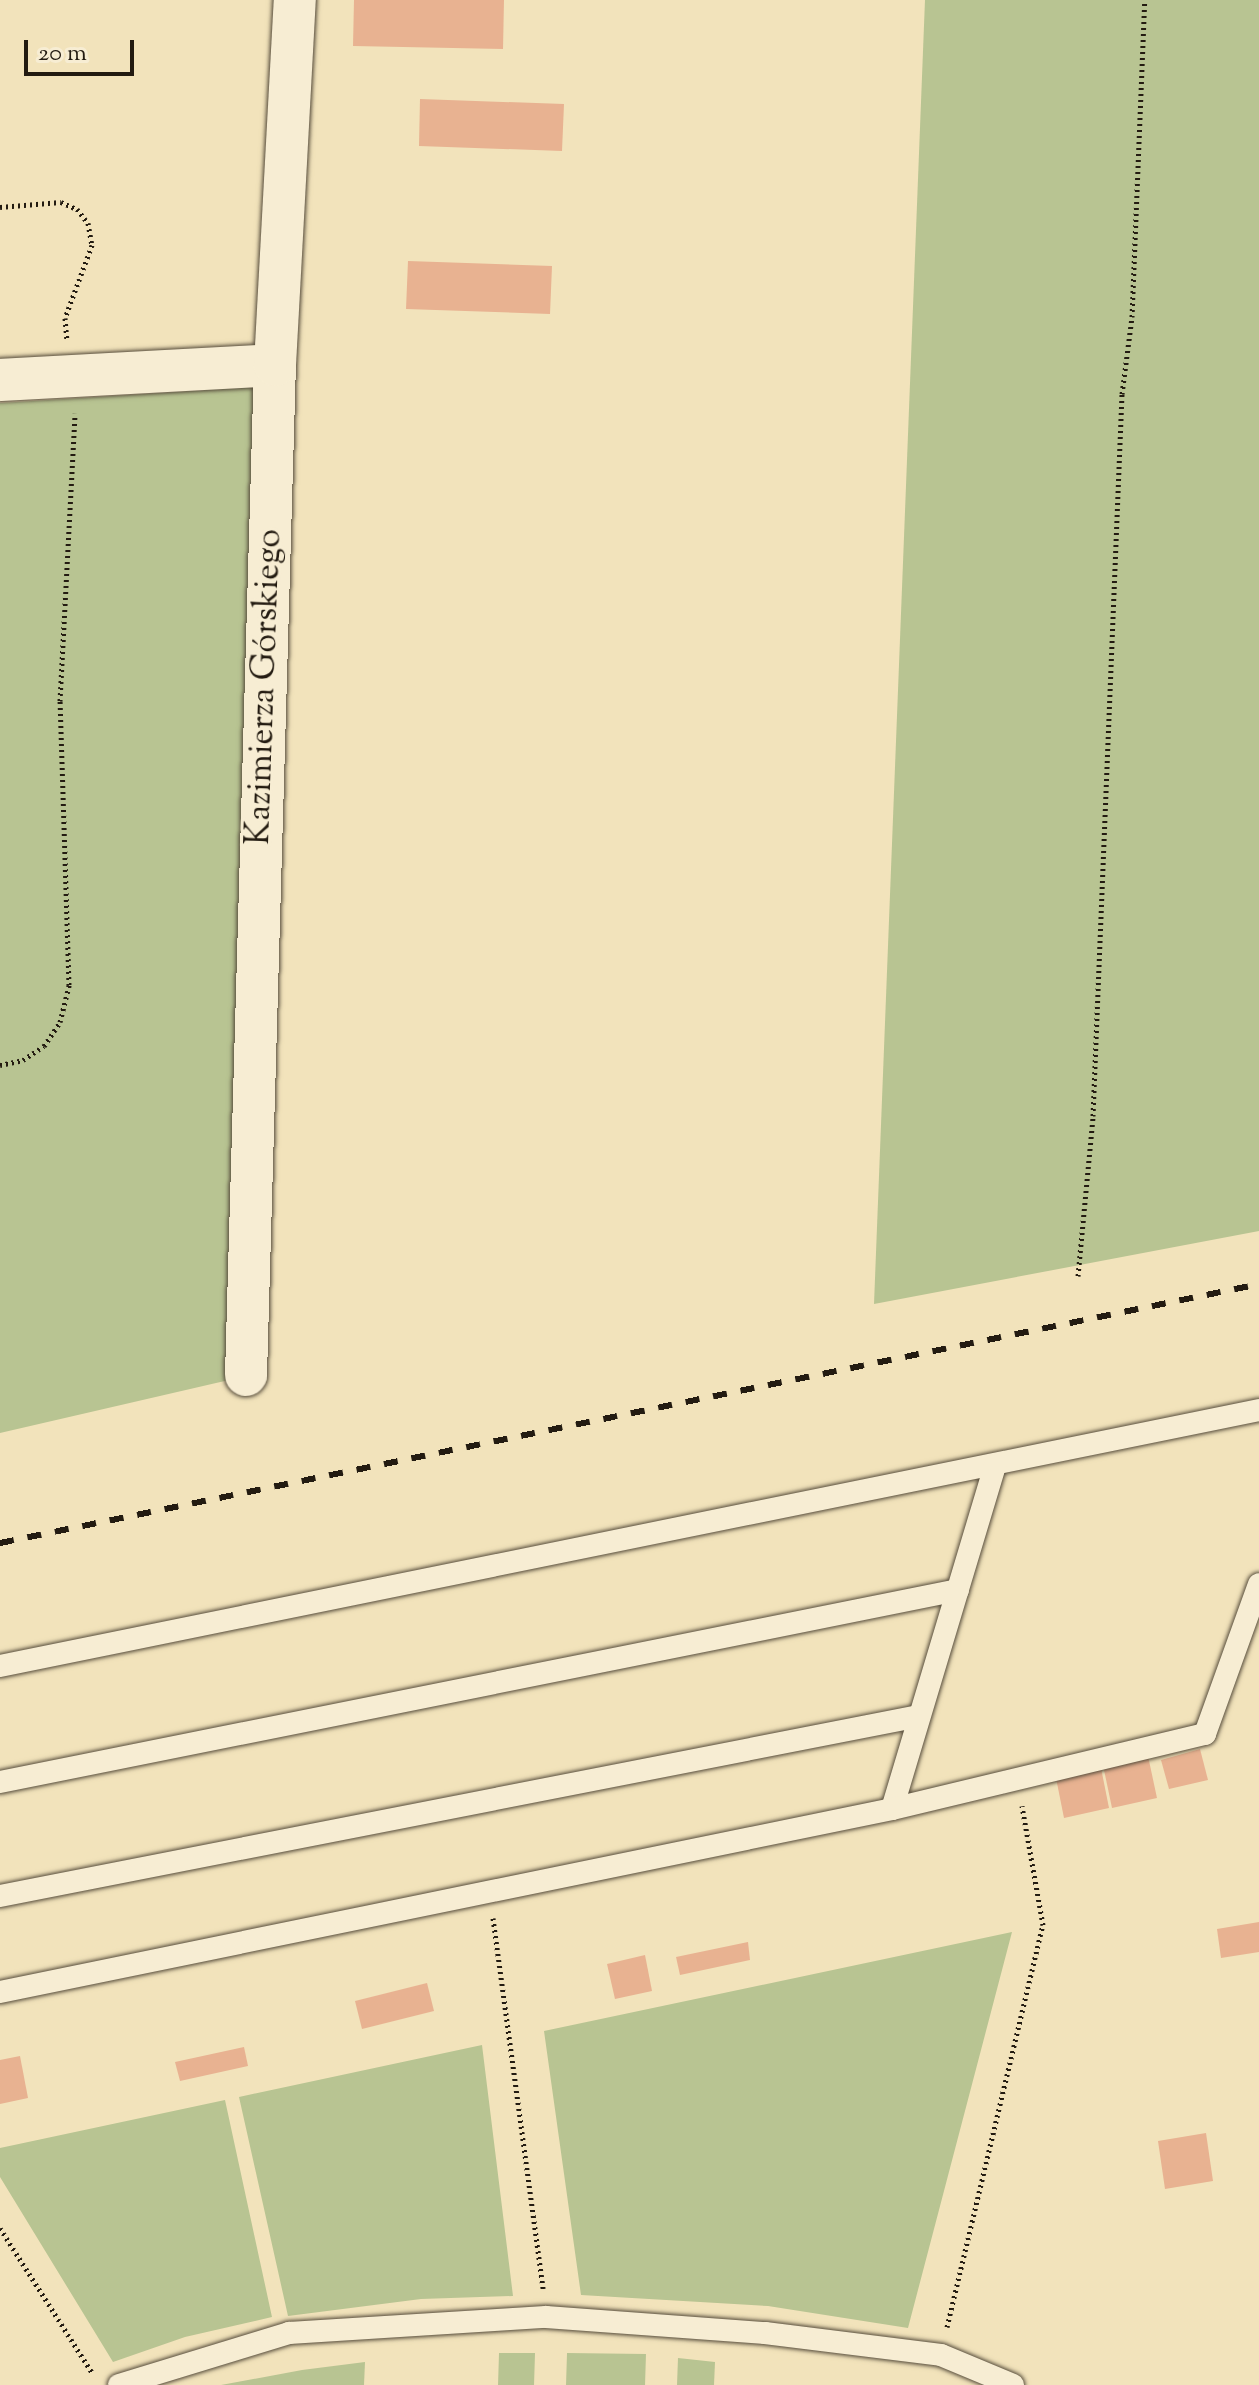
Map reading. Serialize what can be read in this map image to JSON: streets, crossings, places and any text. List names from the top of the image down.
{
  "streets": {
    "street": ["Kazimierza Górskiego"]
  },
  "scale_bar": "20 m"
}
